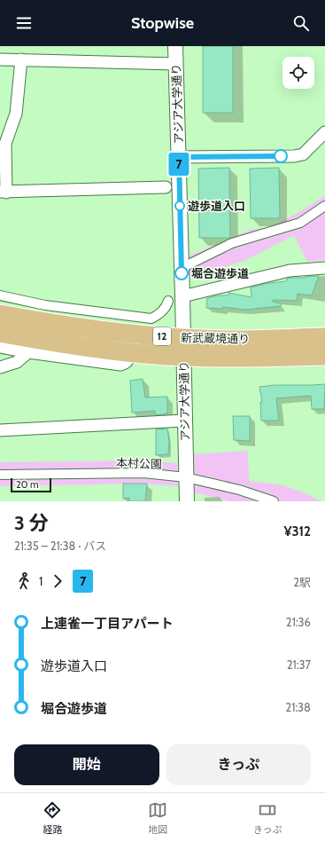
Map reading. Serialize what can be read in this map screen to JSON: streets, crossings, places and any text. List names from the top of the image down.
{
  "streets": {
    "main road": ["12", "新武蔵境通り"],
    "street": ["アジア大学通り", "本村公園"]
  },
  "crossings": [
    ["アジア大学通り", "新武蔵境通り"],
    ["アジア大学通り", "本村公園"]
  ],
  "places": ["遊歩道入口", "堀合遊歩道"],
  "lines": ["bus line 7"],
  "scale_bar": "20 m",
  "page": {
    "header": "Stopwise",
    "on_map": "7",
    "scale": "20 m",
    "heading": ["3 分", "21:35 – 21:38 · バス", "¥312"],
    "legs": ["1", "7", "2駅"],
    "list": [
      {
        "name": "上連雀一丁目アパート",
        "value": "21:36"
      },
      {
        "name": "遊歩道入口",
        "value": "21:37"
      },
      {
        "name": "堀合遊歩道",
        "value": "21:38"
      }
    ],
    "buttons": ["開始", "きっぷ"],
    "tabs": ["経路", "地図", "きっぷ"]
  }
}
